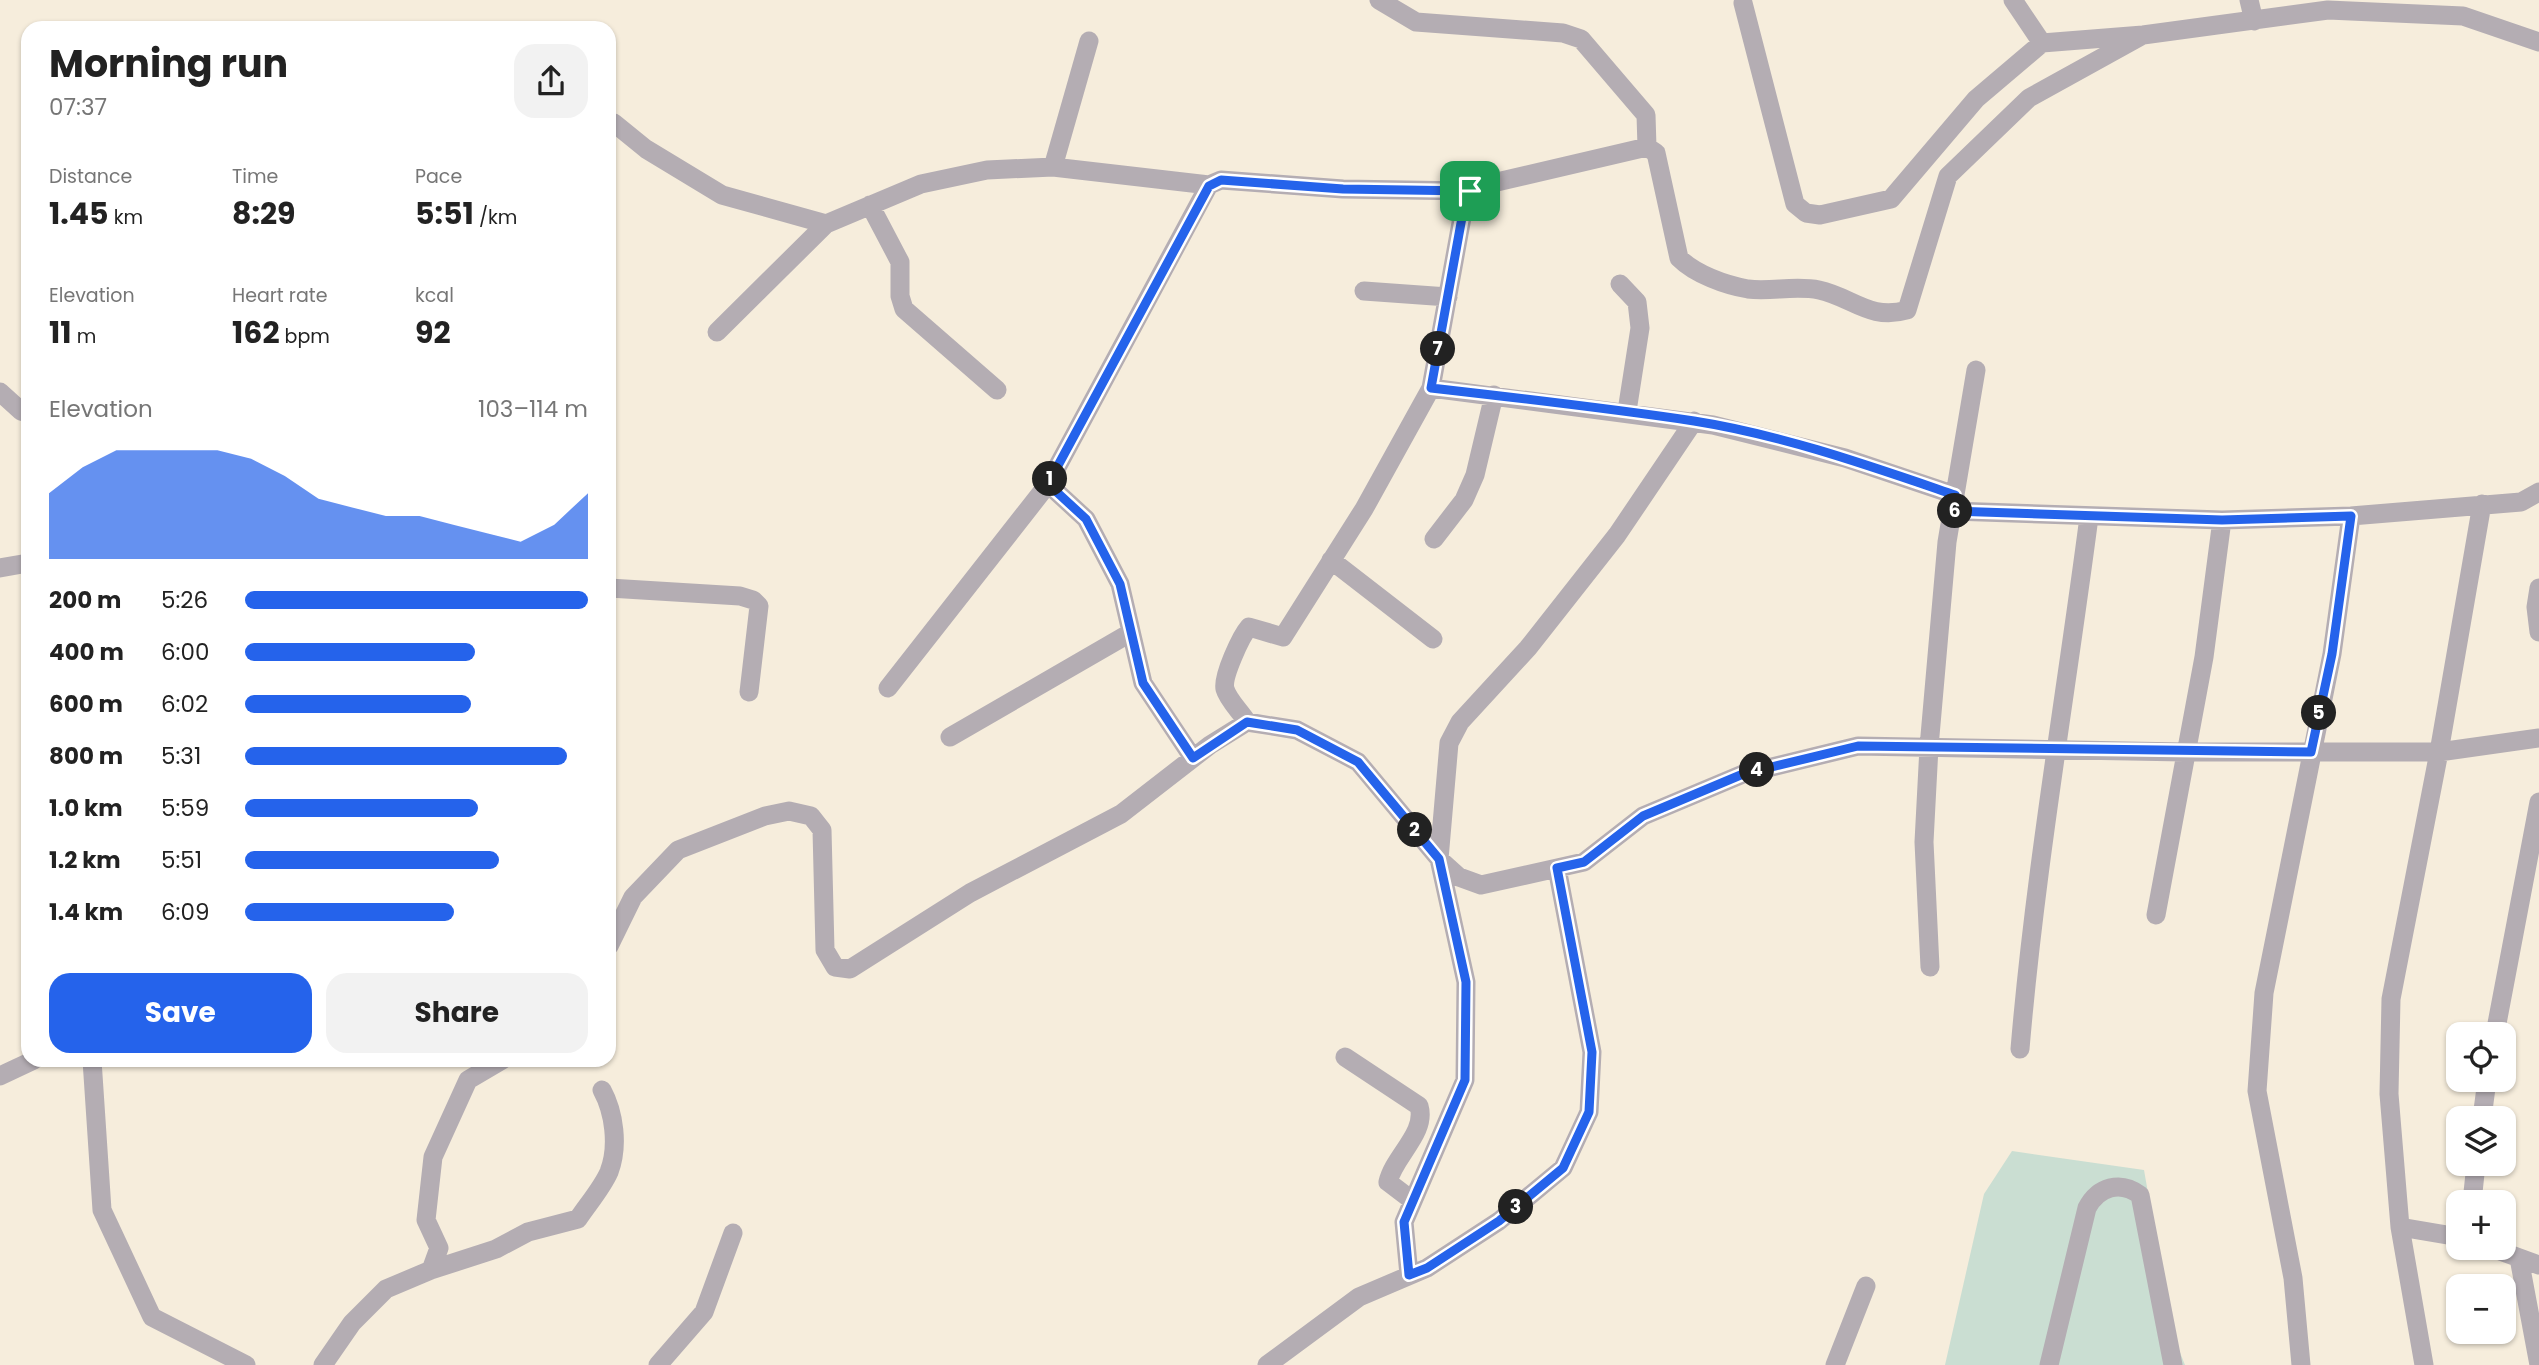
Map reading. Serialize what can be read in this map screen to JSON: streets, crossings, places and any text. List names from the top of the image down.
{
  "page": {
    "heading": ["Morning run", "07:37"],
    "stats": [
      ["Distance", "1.45 km"],
      ["Time", "8:29"],
      ["Pace", "5:51 /km"],
      ["Elevation", "11 m"],
      ["Heart rate", "162 bpm"],
      ["kcal", "92"]
    ],
    "pins": [
      "7",
      "1",
      "6",
      "5",
      "4",
      "2",
      "3"
    ],
    "chart": ["Elevation", "103–114 m"],
    "list": [
      {
        "name": "200 m",
        "note": "5:26"
      },
      {
        "name": "400 m",
        "note": "6:00"
      },
      {
        "name": "600 m",
        "note": "6:02"
      },
      {
        "name": "800 m",
        "note": "5:31"
      },
      {
        "name": "1.0 km",
        "note": "5:59"
      },
      {
        "name": "1.2 km",
        "note": "5:51"
      },
      {
        "name": "1.4 km",
        "note": "6:09"
      }
    ],
    "buttons": ["Save", "Share"],
    "map_buttons": ["+", "−"]
  }
}
